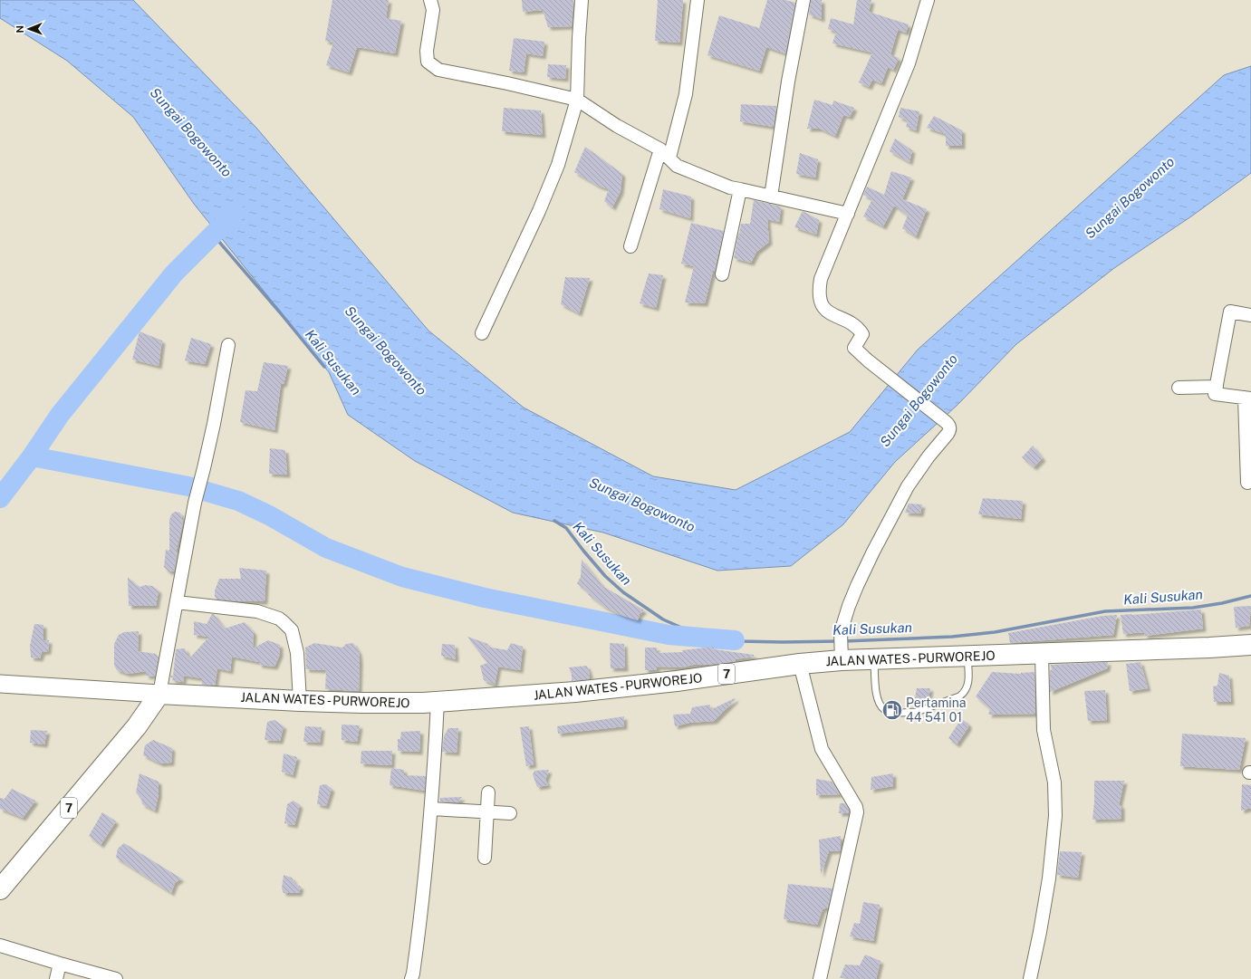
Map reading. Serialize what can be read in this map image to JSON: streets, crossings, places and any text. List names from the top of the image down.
{
  "streets": {
    "highway": ["JALAN WATES - PURWOREJO", "7"]
  },
  "crossings": [
    ["JALAN WATES - PURWOREJO", "7"]
  ],
  "water": ["Sungai Bogowonto", "Kali Susukan"],
  "places": {
    "fuel station": ["Pertamina 44 541 01"]
  },
  "north": "left"
}
